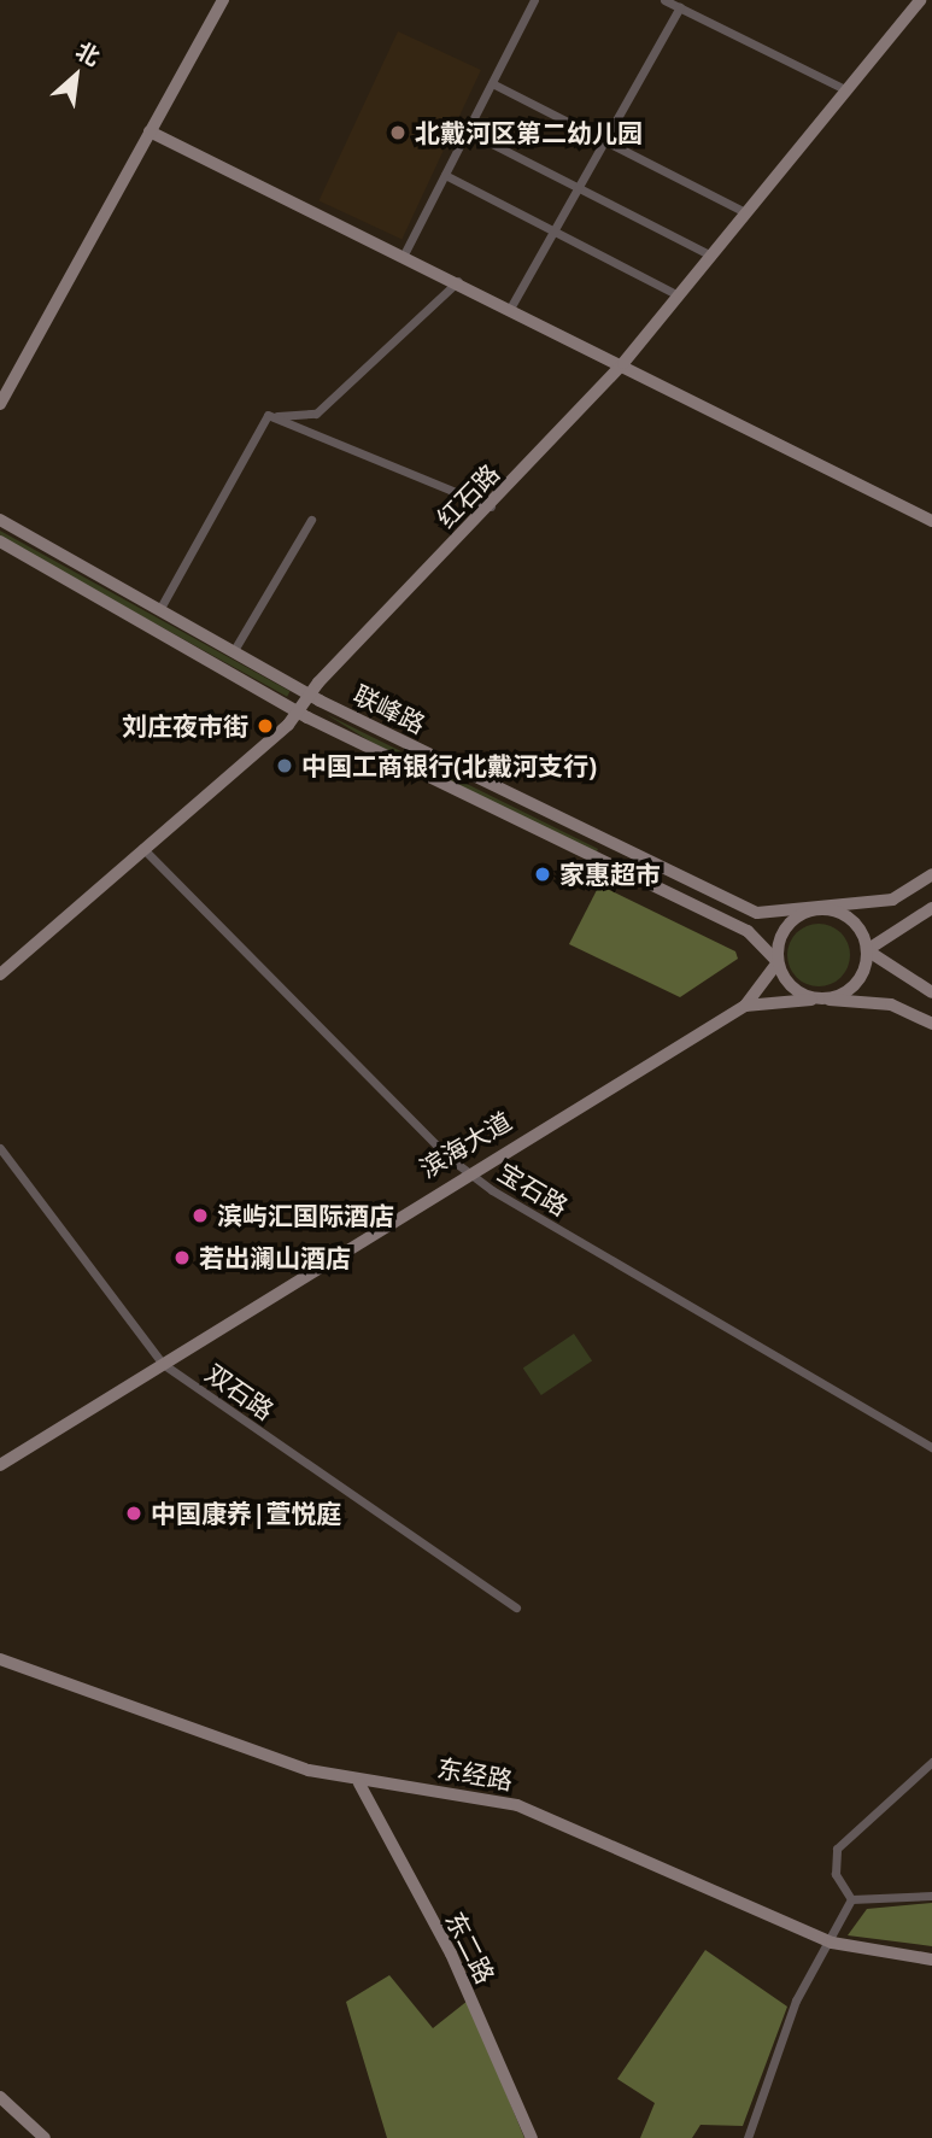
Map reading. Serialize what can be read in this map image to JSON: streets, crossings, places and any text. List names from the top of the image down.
{
  "streets": {
    "main road": [
      "红石路",
      "联峰路",
      "滨海大道",
      "东经路",
      "东二路"
    ],
    "street": ["宝石路", "双石路"]
  },
  "crossings": [
    ["红石路", "联峰路"],
    ["红石路", "宝石路"],
    ["滨海大道", "宝石路"],
    ["滨海大道", "双石路"],
    ["东经路", "东二路"]
  ],
  "places": [
    "北戴河区第二幼儿园",
    "刘庄夜市街",
    "中国工商银行(北戴河支行)",
    "家惠超市",
    "滨屿汇国际酒店",
    "若出澜山酒店",
    "中国康养|萱悦庭"
  ],
  "north": "top right"
}
